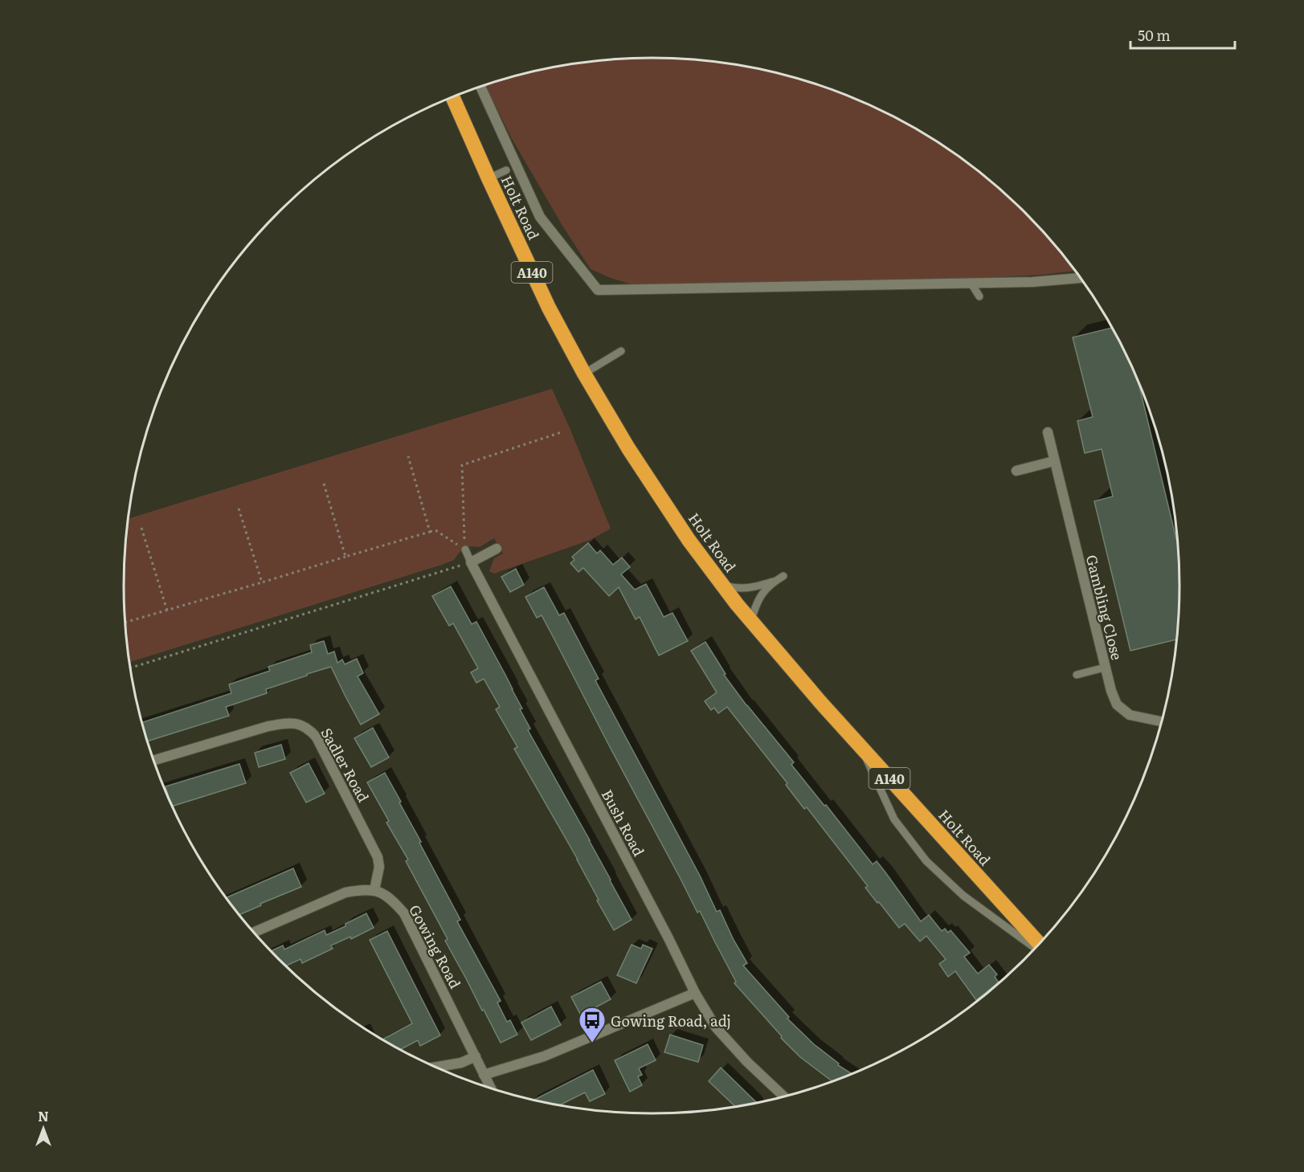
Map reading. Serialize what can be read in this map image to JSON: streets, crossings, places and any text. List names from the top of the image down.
{
  "streets": {
    "highway": ["Holt Road", "A140"],
    "street": [
      "Gambling Close",
      "Sadler Road",
      "Bush Road",
      "Gowing Road"
    ]
  },
  "crossings": [
    ["Sadler Road", "Gowing Road"]
  ],
  "places": {
    "bus stop": ["Gowing Road, adj"]
  },
  "scale_bar": "50 m",
  "north": "top"
}
